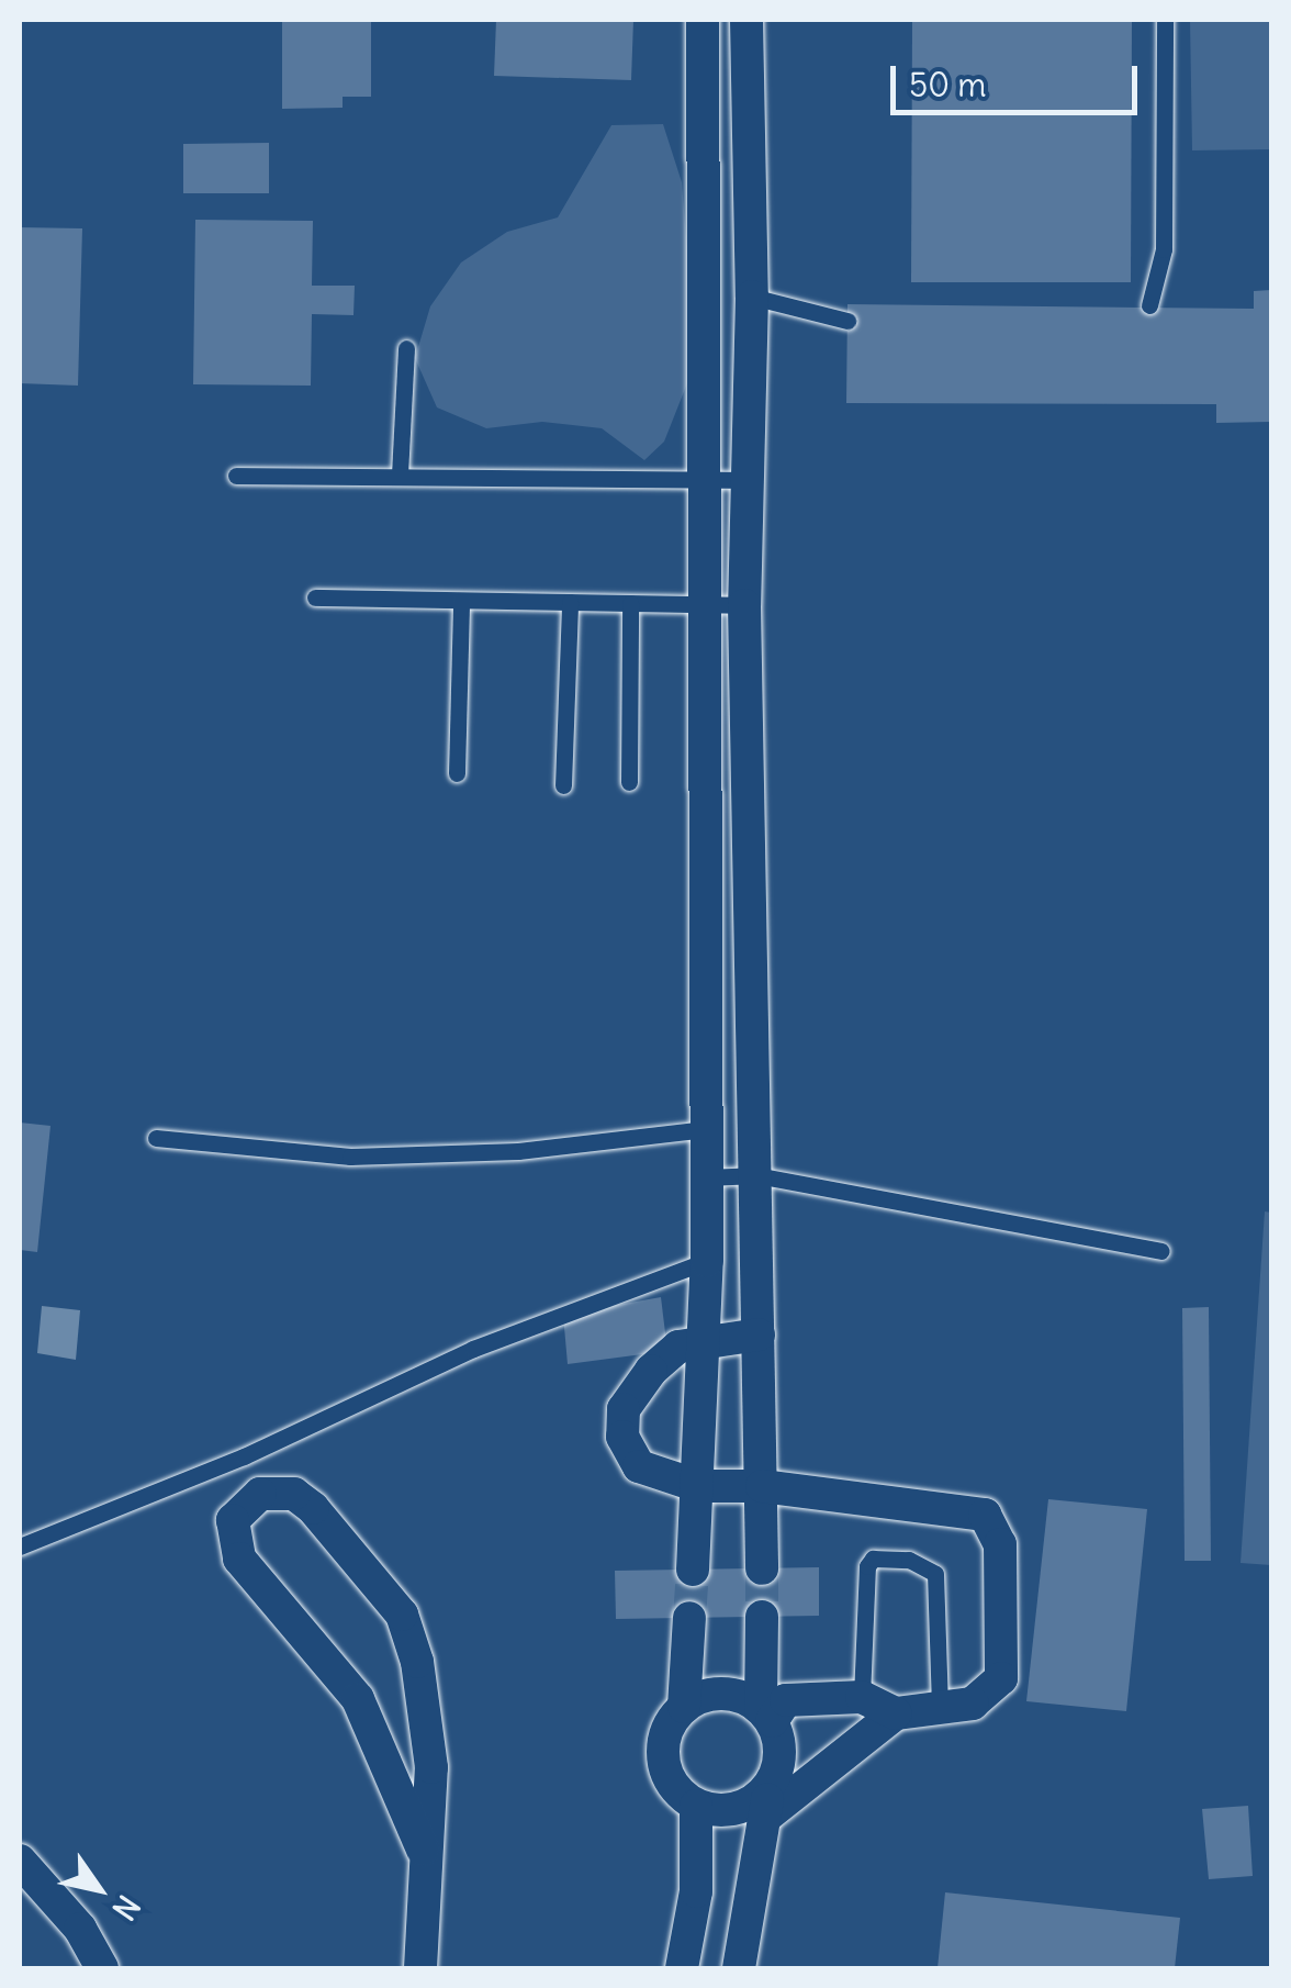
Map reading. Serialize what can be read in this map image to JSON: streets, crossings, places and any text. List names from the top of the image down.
{
  "scale_bar": "50 m",
  "north": "bottom right"
}
